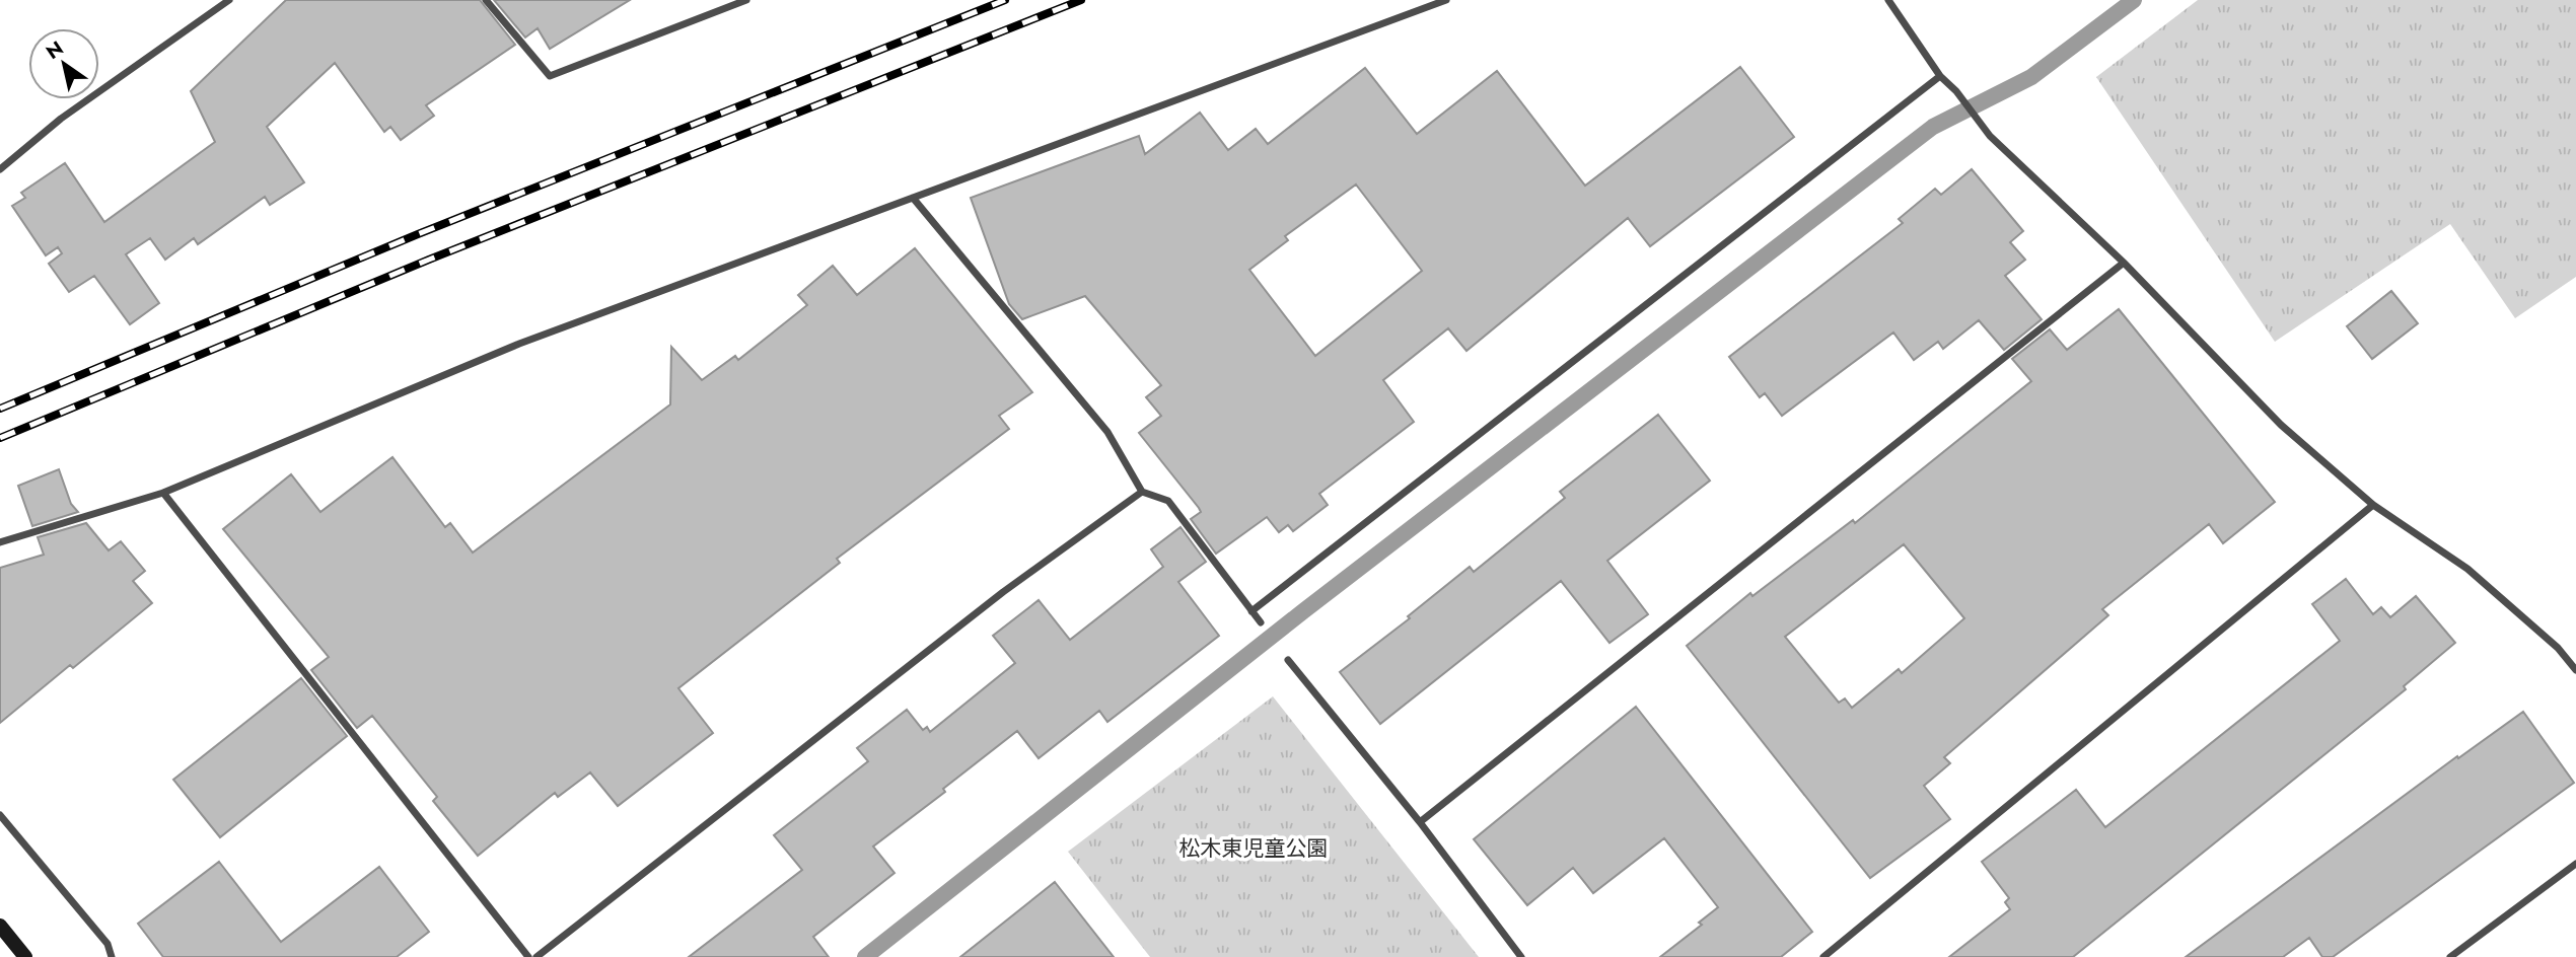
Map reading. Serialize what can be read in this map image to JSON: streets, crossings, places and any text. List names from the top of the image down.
{
  "parks": ["松木東児童公園"],
  "north": "top left"
}
